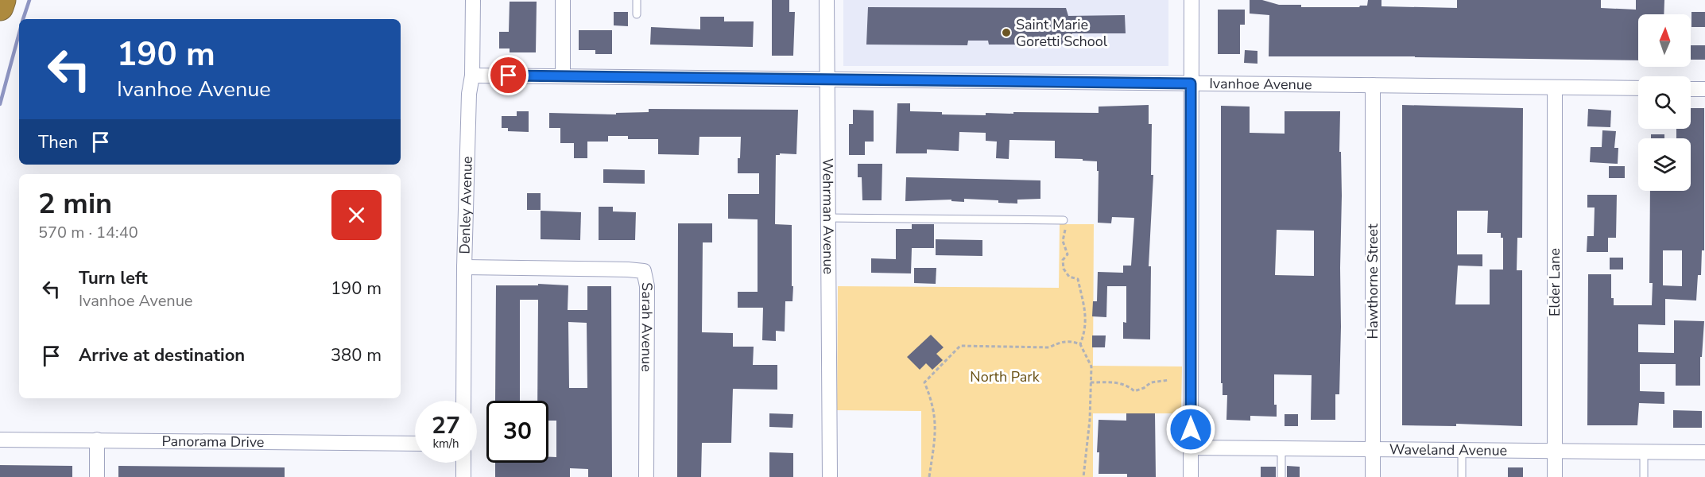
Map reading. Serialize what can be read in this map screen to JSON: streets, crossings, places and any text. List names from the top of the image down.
{
  "streets": {
    "street": [
      "Ivanhoe Avenue",
      "Denley Avenue",
      "Wehrman Avenue",
      "Hawthorne Street",
      "Elder Lane",
      "Sarah Avenue",
      "Panorama Drive",
      "Waveland Avenue"
    ]
  },
  "crossings": [
    ["Ivanhoe Avenue", "Denley Avenue"],
    ["Ivanhoe Avenue", "Wehrman Avenue"],
    ["Ivanhoe Avenue", "Hawthorne Street"],
    ["Ivanhoe Avenue", "Elder Lane"],
    ["Denley Avenue", "Sarah Avenue"],
    ["Hawthorne Street", "Waveland Avenue"],
    ["Elder Lane", "Waveland Avenue"]
  ],
  "parks": ["North Park"],
  "places": ["Saint Marie Goretti School"],
  "north": "top",
  "page": {
    "turn": ["190 m", "Ivanhoe Avenue"],
    "then": "Then",
    "heading": ["2 min", "570 m · 14:40"],
    "list": [
      {
        "name": "Turn left",
        "note": "Ivanhoe Avenue",
        "value": "190 m"
      },
      {
        "name": "Arrive at destination",
        "value": "380 m"
      }
    ],
    "speed": "27 km/h",
    "limit": "30"
  }
}
